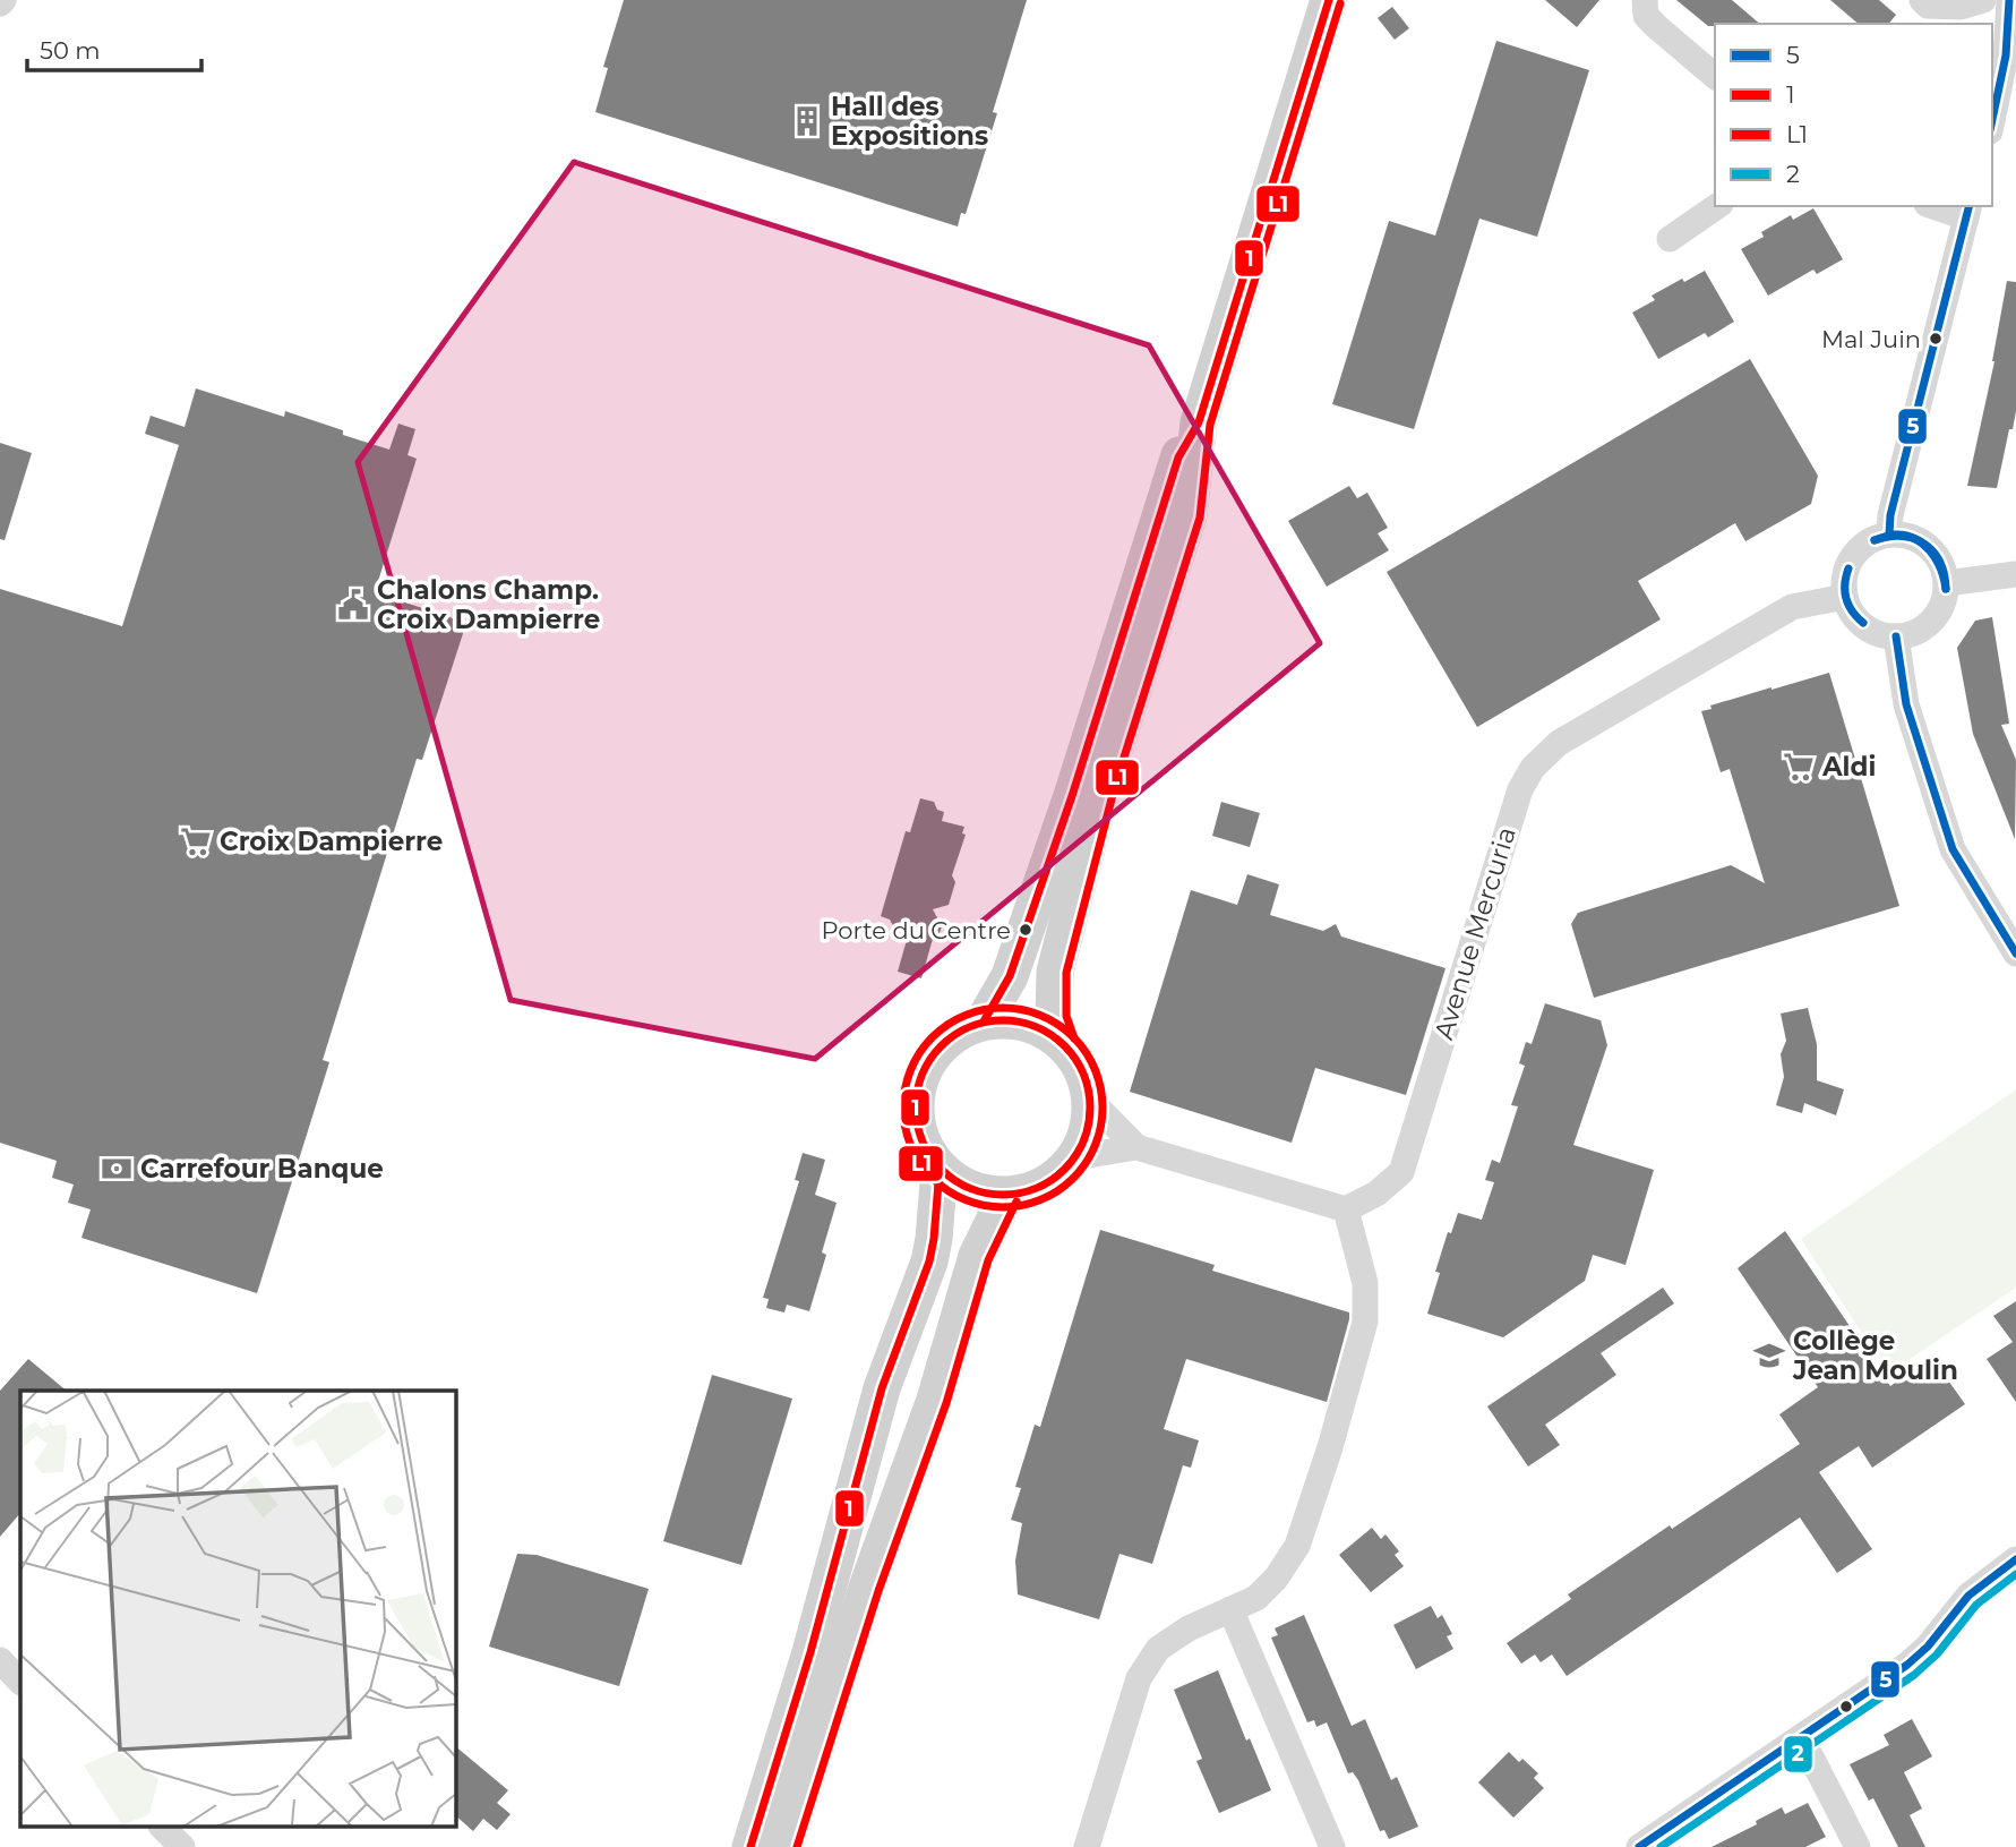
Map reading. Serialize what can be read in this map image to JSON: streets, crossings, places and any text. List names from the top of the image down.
{
  "streets": {
    "street": ["Avenue Mercuria"]
  },
  "places": {
    "building": ["Hall des Expositions"],
    "other": ["Mal Juin", "Porte du Centre"],
    "public building": ["Chalons Champ. Croix Dampierre"],
    "supermarket": ["Aldi", "Croix Dampierre"],
    "bank": ["Carrefour Banque"],
    "school or university": ["Collège Jean Moulin"]
  },
  "lines": [
    "transit line 5",
    "transit line 1",
    "transit line L1",
    "transit line 2"
  ],
  "legend": [
    "5",
    "1",
    "L1",
    "2"
  ],
  "scale_bar": "50 m"
}
